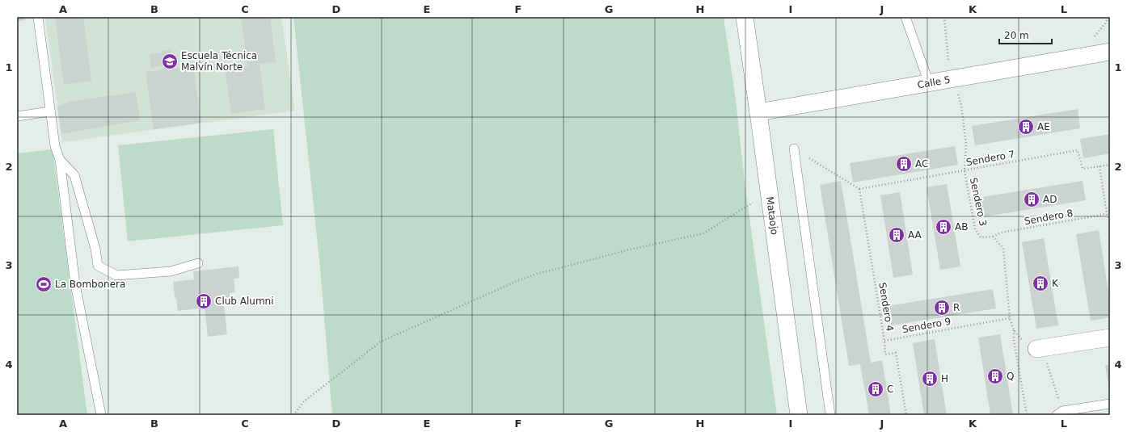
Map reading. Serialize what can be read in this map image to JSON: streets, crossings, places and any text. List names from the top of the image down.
{
  "streets": {
    "street": ["Calle 5", "Mataojo"],
    "path": [
      "Sendero 7",
      "Sendero 3",
      "Sendero 8",
      "Sendero 4",
      "Sendero 9"
    ]
  },
  "crossings": [
    ["Calle 5", "Sendero 3"],
    ["Calle 5", "Mataojo"],
    ["Sendero 7", "Sendero 3"],
    ["Sendero 7", "Sendero 4"],
    ["Sendero 3", "Sendero 8"],
    ["Sendero 3", "Sendero 9"],
    ["Sendero 4", "Sendero 9"]
  ],
  "places": {
    "school or university": ["Escuela Técnica Malvín Norte"],
    "building": [
      "AE",
      "AC",
      "AD",
      "AB",
      "AA",
      "K",
      "Club Alumni",
      "R",
      "Q",
      "H",
      "C"
    ],
    "sports": ["La Bombonera"]
  },
  "scale_bar": "20 m",
  "grid": {
    "columns": [
      "A",
      "B",
      "C",
      "D",
      "E",
      "F",
      "G",
      "H",
      "I",
      "J",
      "K",
      "L"
    ],
    "rows": [
      "1",
      "2",
      "3",
      "4"
    ]
  }
}
